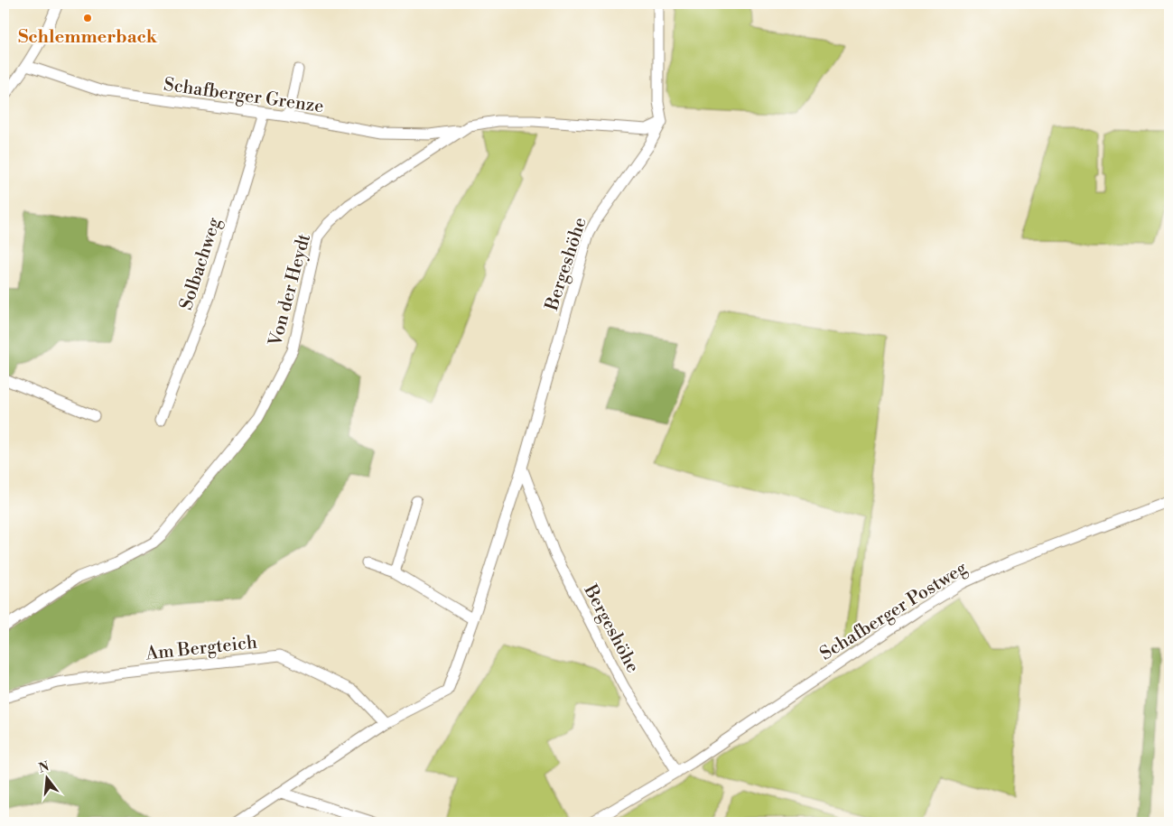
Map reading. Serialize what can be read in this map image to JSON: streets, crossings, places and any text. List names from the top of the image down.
{
  "streets": {
    "street": [
      "Schafberger Grenze",
      "Solbachweg",
      "Bergeshöhe",
      "Von der Heydt",
      "Schafberger Postweg",
      "Am Bergteich"
    ]
  },
  "crossings": [
    ["Schafberger Grenze", "Solbachweg"],
    ["Schafberger Grenze", "Von der Heydt"],
    ["Bergeshöhe", "Von der Heydt"],
    ["Bergeshöhe", "Schafberger Postweg"],
    ["Bergeshöhe", "Am Bergteich"]
  ],
  "places": ["Schlemmerback"],
  "north": "top"
}
